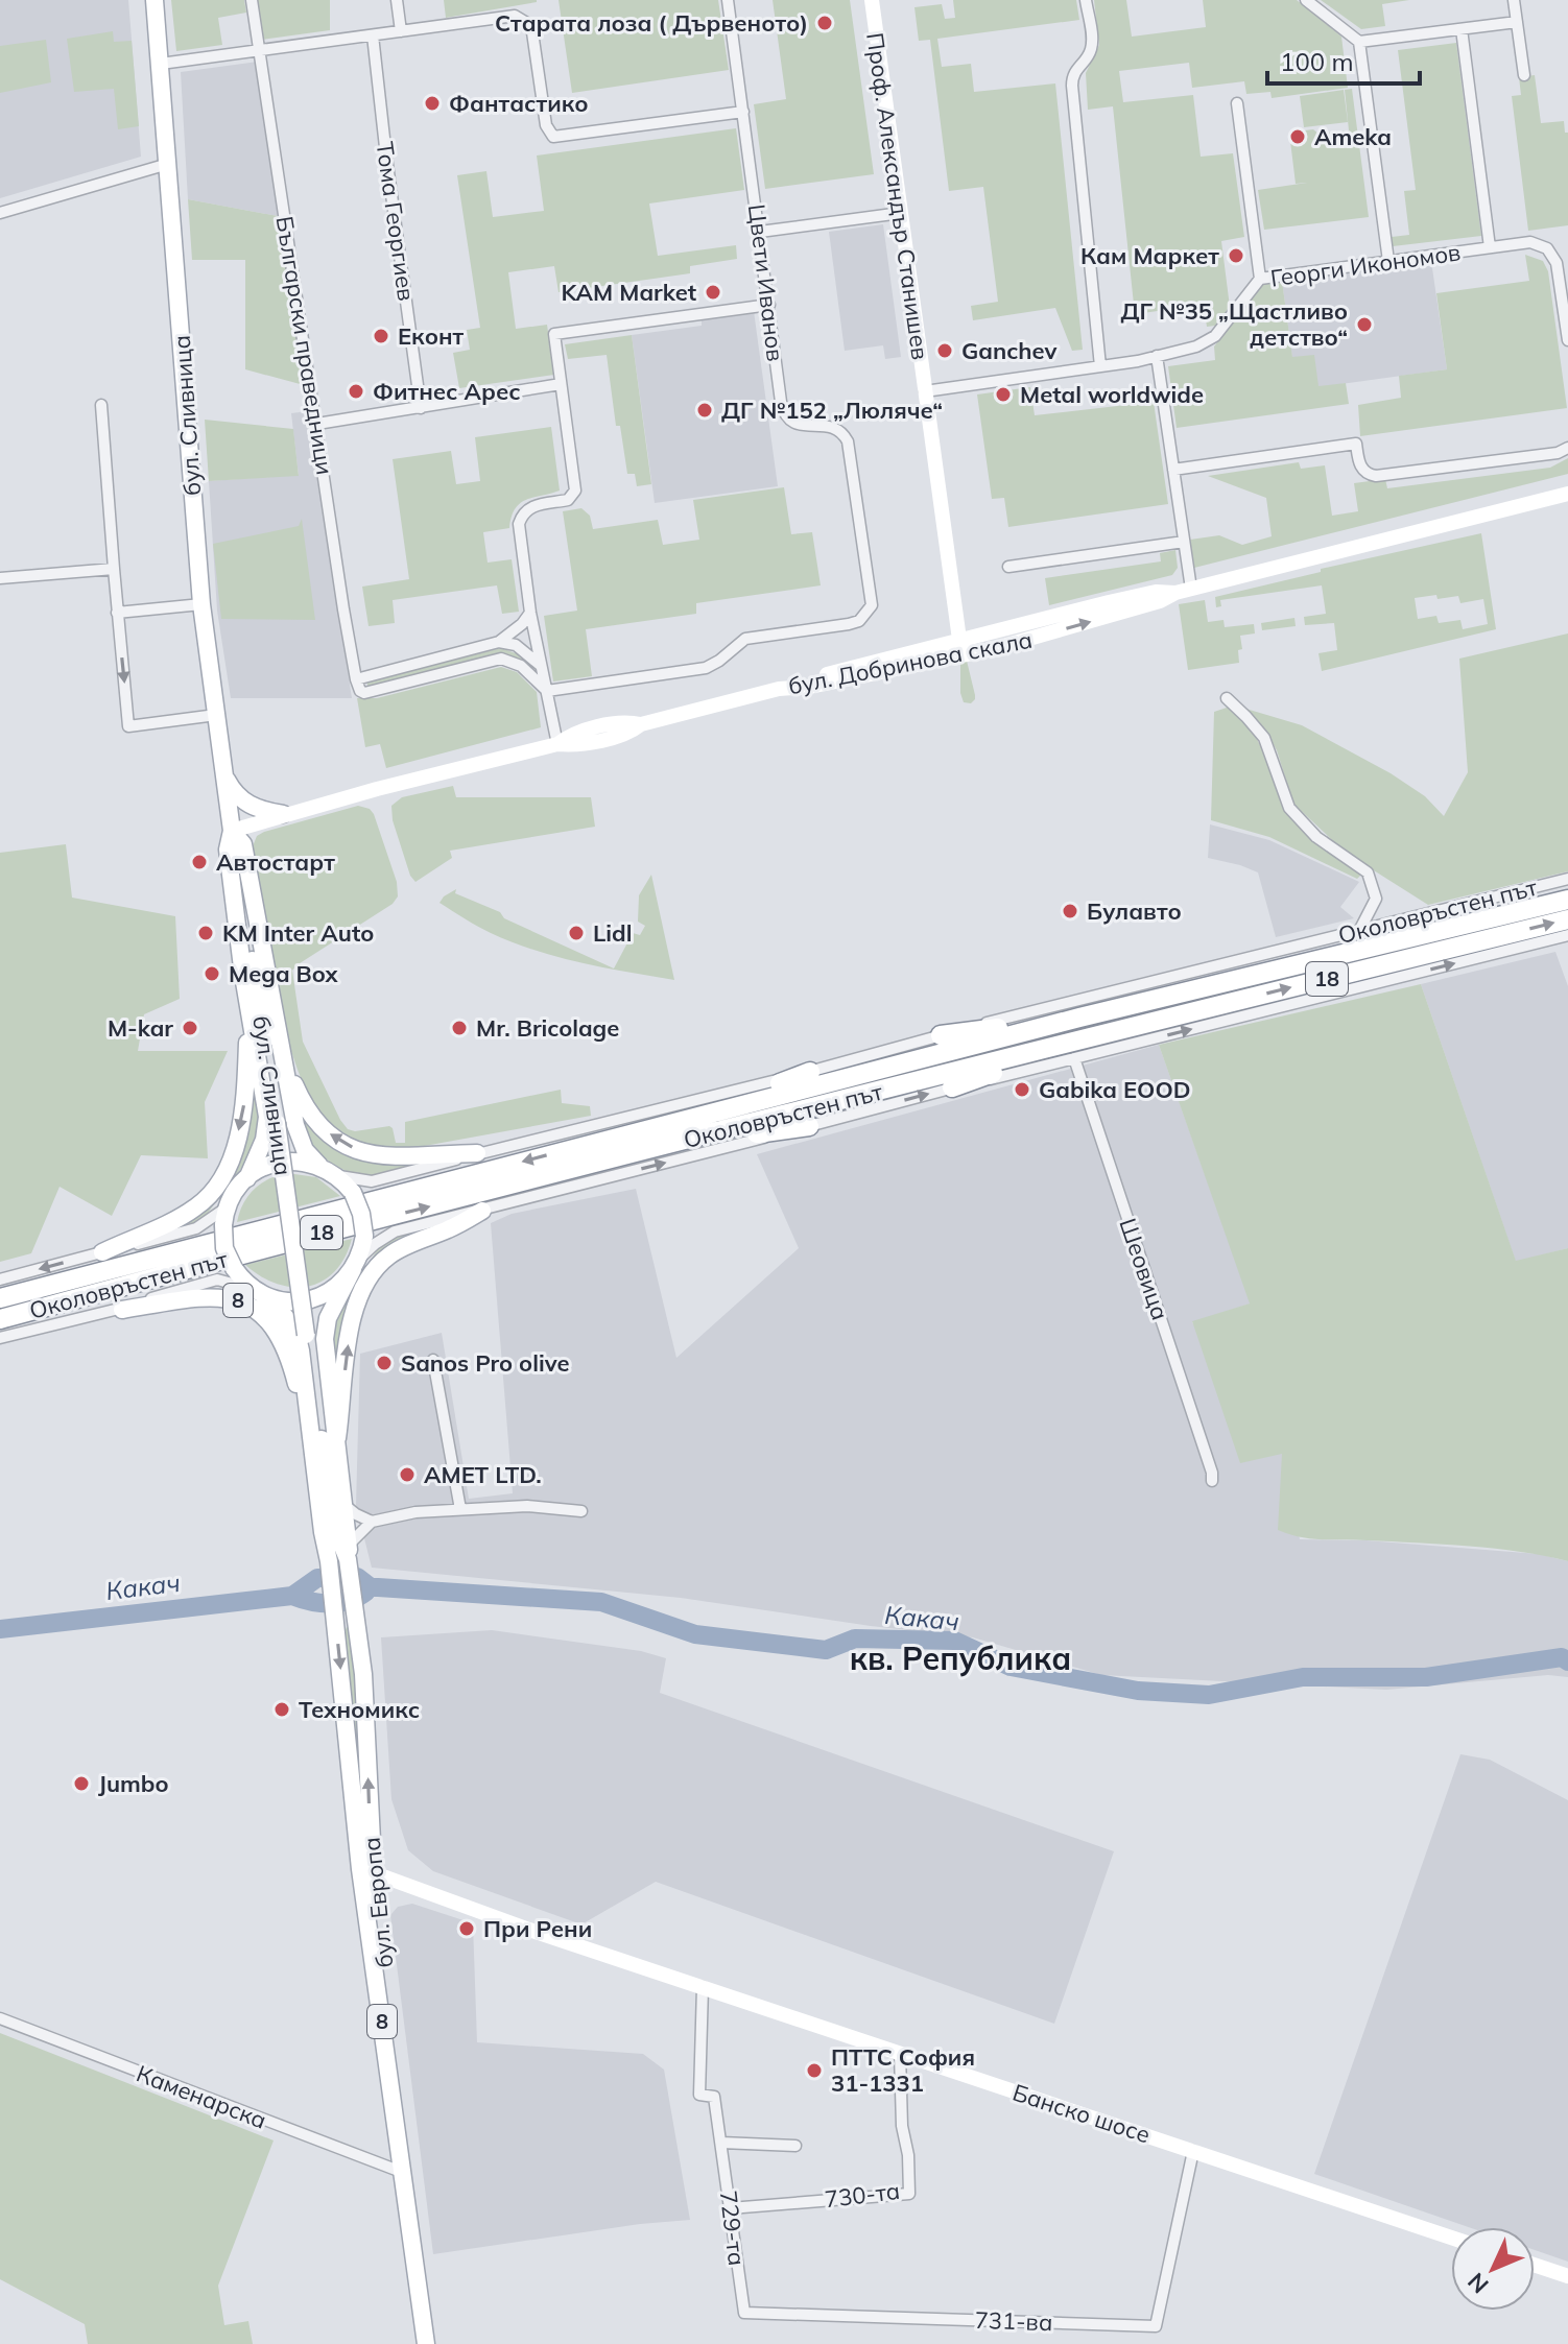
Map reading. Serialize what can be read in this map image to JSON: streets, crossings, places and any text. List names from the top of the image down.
{
  "streets": {
    "highway": ["Околовръстен път", "18"],
    "main road": ["бул. Сливница", "8", "бул. Европа"],
    "street": [
      "Проф. Александър Станишев",
      "Тома Георгиев",
      "Георги Икономов",
      "Цвети Иванов",
      "Български праведници",
      "бул. Добринова скала",
      "Шеовица",
      "Каменарска",
      "Банско шосе",
      "730-та",
      "729-та",
      "731-ва"
    ]
  },
  "crossings": [
    ["Проф. Александър Станишев", "Георги Икономов"],
    ["Проф. Александър Станишев", "бул. Добринова скала"],
    ["бул. Сливница", "бул. Добринова скала"],
    ["бул. Сливница", "Околовръстен път"],
    ["бул. Сливница", "8"],
    ["бул. Сливница", "бул. Европа"],
    ["Околовръстен път", "Шеовица"],
    ["Околовръстен път", "8"],
    ["Околовръстен път", "бул. Европа"],
    ["8", "бул. Европа"],
    ["бул. Европа", "Каменарска"],
    ["бул. Европа", "Банско шосе"],
    ["Банско шосе", "730-та"],
    ["Банско шосе", "729-та"],
    ["Банско шосе", "731-ва"],
    ["730-та", "729-та"],
    ["729-та", "731-ва"]
  ],
  "districts": ["кв. Република"],
  "water": ["Какач"],
  "places": [
    "Старата лоза ( Дървеното)",
    "Фантастико",
    "Ameka",
    "Кам Маркет",
    "KAM Market",
    "ДГ №35 „Щастливо детство“",
    "Еконт",
    "Ganchev",
    "Фитнес Арес",
    "Metal worldwide",
    "ДГ №152 „Люляче“",
    "Автостарт",
    "Булавто",
    "KM Inter Auto",
    "Lidl",
    "Mega Box",
    "M-kar",
    "Mr. Bricolage",
    "Gabika EOOD",
    "Sanos Pro olive",
    "AMET LTD.",
    "Техномикс",
    "Jumbo",
    "При Рени",
    "ПТТС София 31-1331"
  ],
  "scale_bar": "100 m",
  "north": "bottom left"
}
